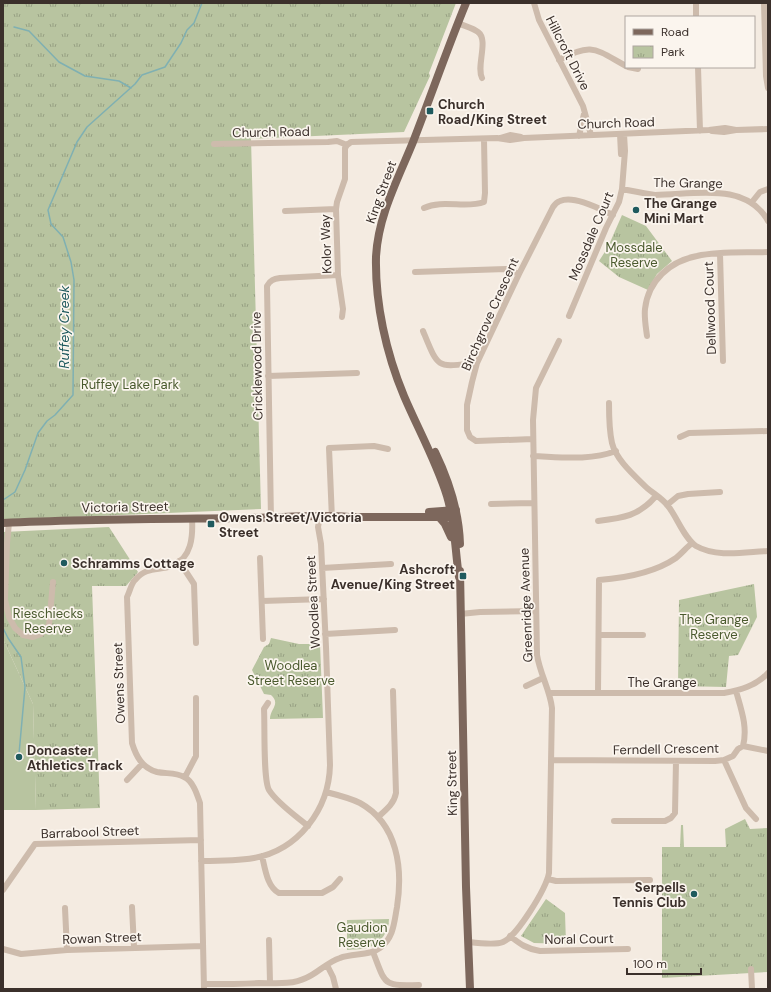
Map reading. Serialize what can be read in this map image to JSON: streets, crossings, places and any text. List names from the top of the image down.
{
  "streets": {
    "main road": ["King Street", "Victoria Street"],
    "street": [
      "Hillcroft Drive",
      "Church Road",
      "The Grange",
      "Mossdale Court",
      "Kolor Way",
      "Dellwood Court",
      "Birchgrove Crescent",
      "Cricklewood Drive",
      "Woodlea Street",
      "Greenridge Avenue",
      "Owens Street",
      "Ferndell Crescent",
      "Barrabool Street",
      "Rowan Street",
      "Noral Court"
    ]
  },
  "crossings": [
    ["Hillcroft Drive", "Church Road"],
    ["Church Road", "King Street"],
    ["Church Road", "Mossdale Court"],
    ["Church Road", "Kolor Way"],
    ["The Grange", "Mossdale Court"],
    ["The Grange", "Greenridge Avenue"],
    ["King Street", "Victoria Street"],
    ["Mossdale Court", "Birchgrove Crescent"],
    ["Kolor Way", "Cricklewood Drive"],
    ["Birchgrove Crescent", "Greenridge Avenue"],
    ["Cricklewood Drive", "Victoria Street"],
    ["Victoria Street", "Woodlea Street"],
    ["Greenridge Avenue", "Ferndell Crescent"],
    ["Greenridge Avenue", "Noral Court"]
  ],
  "water": ["Ruffey Creek"],
  "parks": [
    "Mossdale Reserve",
    "Ruffey Lake Park",
    "Rieschiecks Reserve",
    "The Grange Reserve",
    "Woodlea Street Reserve",
    "Gaudion Reserve"
  ],
  "places": {
    "transit": ["Church Road/King Street", "Owens Street/Victoria Street", "Ashcroft Avenue/King Street"],
    "other": [
      "The Grange Mini Mart",
      "Schramms Cottage",
      "Doncaster Athletics Track",
      "Serpells Tennis Club"
    ]
  },
  "legend": ["Road", "Park"],
  "scale_bar": "100 m"
}
